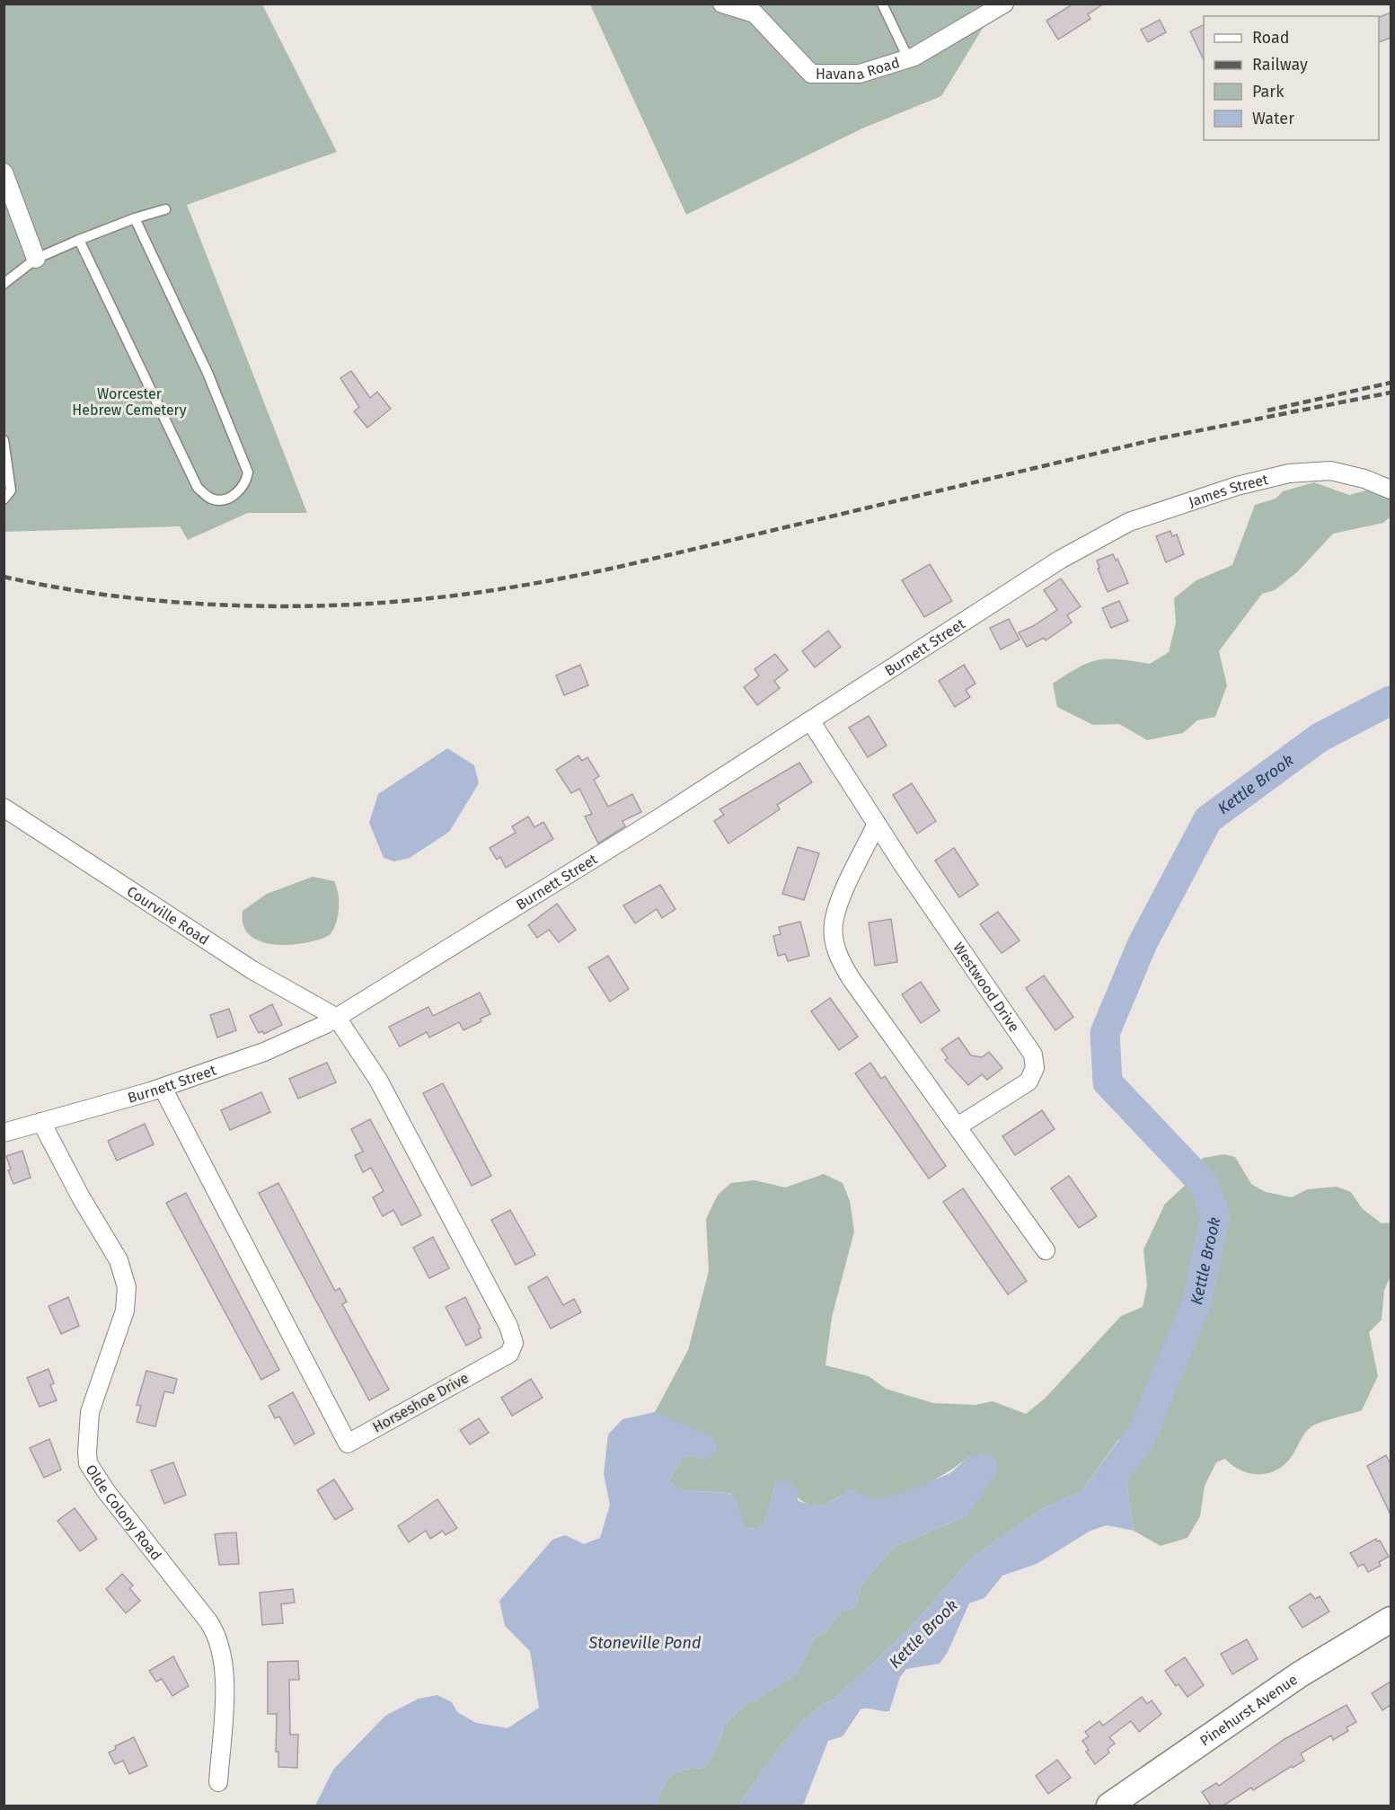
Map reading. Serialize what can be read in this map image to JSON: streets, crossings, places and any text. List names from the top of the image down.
{
  "streets": {
    "main road": ["Pinehurst Avenue"],
    "street": [
      "Havana Road",
      "James Street",
      "Burnett Street",
      "Courville Road",
      "Westwood Drive",
      "Horseshoe Drive",
      "Olde Colony Road"
    ]
  },
  "crossings": [
    ["James Street", "Burnett Street"],
    ["Burnett Street", "Courville Road"],
    ["Burnett Street", "Westwood Drive"],
    ["Burnett Street", "Horseshoe Drive"],
    ["Burnett Street", "Olde Colony Road"],
    ["Courville Road", "Horseshoe Drive"]
  ],
  "water": ["Kettle Brook", "Stoneville Pond"],
  "parks": ["Worcester Hebrew Cemetery"],
  "legend": [
    "Road",
    "Railway",
    "Park",
    "Water"
  ]
}
